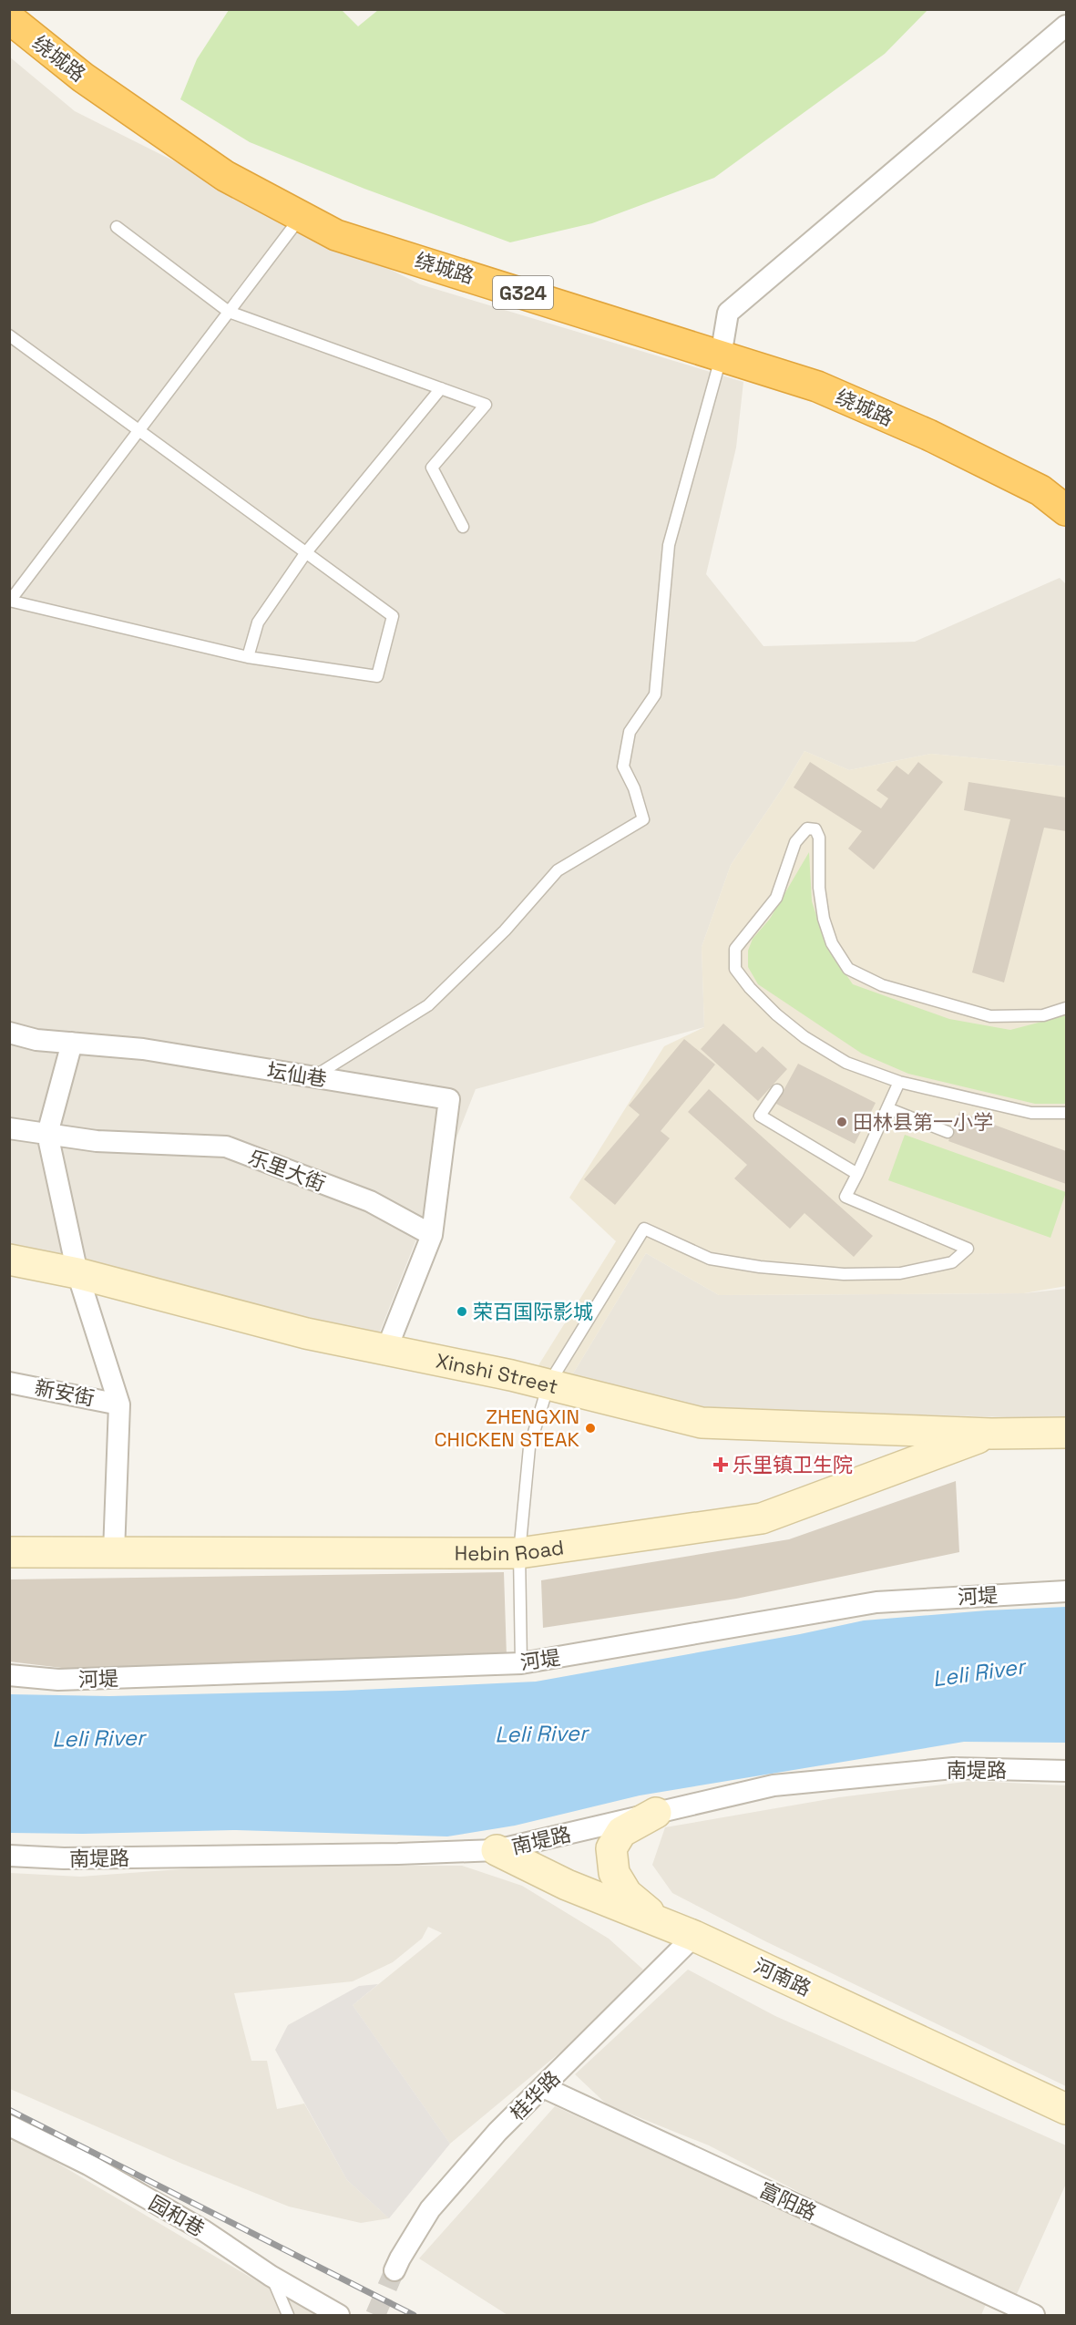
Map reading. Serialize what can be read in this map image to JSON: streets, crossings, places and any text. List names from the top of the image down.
{
  "streets": {
    "highway": ["绕城路", "G324"],
    "street": [
      "坛仙巷",
      "乐里大街",
      "Xinshi Street",
      "新安街",
      "Hebin Road",
      "河堤",
      "南堤路",
      "河南路",
      "桂华路",
      "富阳路",
      "园和巷"
    ]
  },
  "crossings": [
    ["坛仙巷", "乐里大街"],
    ["Xinshi Street", "Hebin Road"],
    ["南堤路", "河南路"],
    ["河南路", "桂华路"],
    ["桂华路", "富阳路"]
  ],
  "water": ["Leli River"],
  "places": {
    "other": ["田林县第一小学", "荣百国际影城", "ZHENGXIN CHICKEN STEAK"],
    "health": ["乐里镇卫生院"]
  }
}
